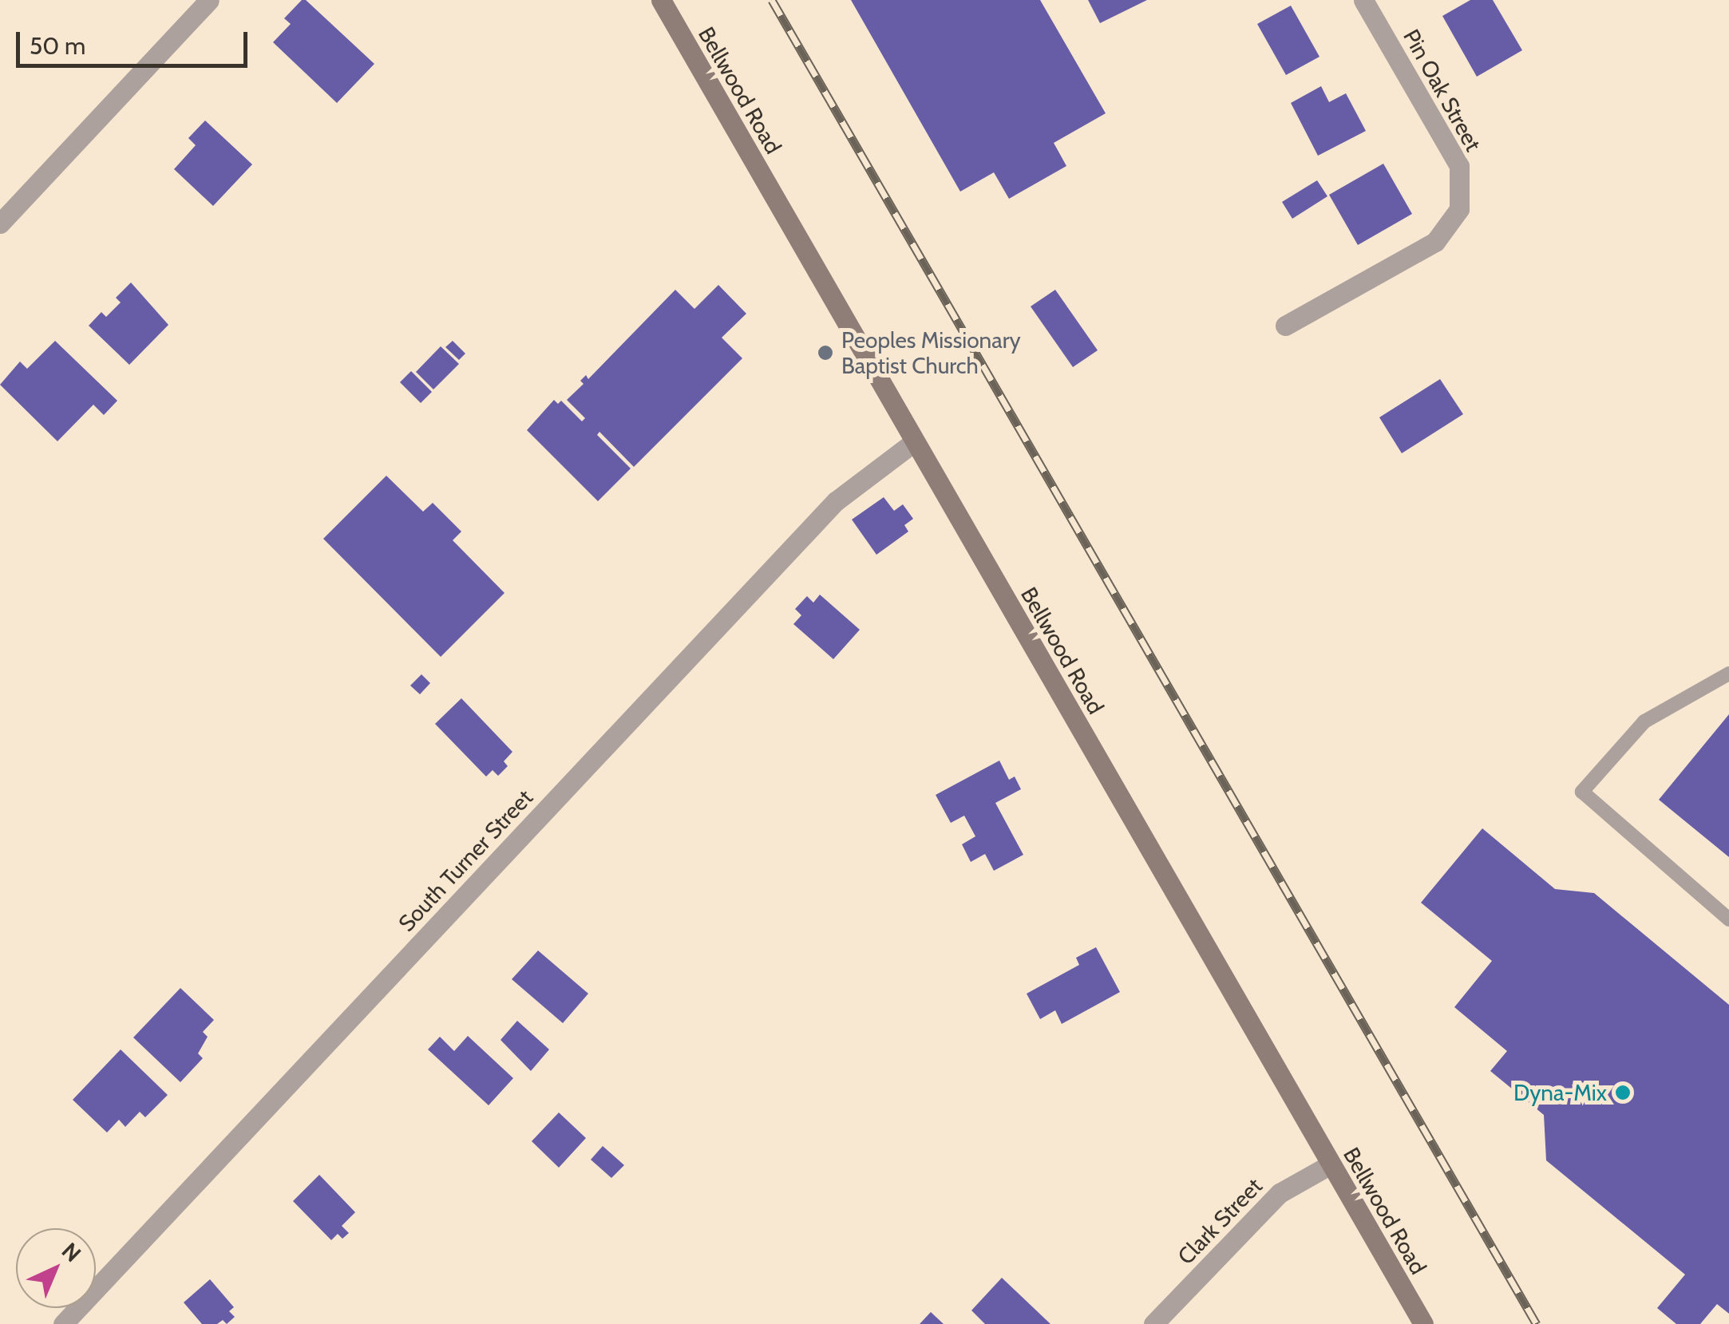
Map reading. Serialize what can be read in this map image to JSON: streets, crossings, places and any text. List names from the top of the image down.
{
  "streets": {
    "street": [
      "Bellwood Road",
      "Pin Oak Street",
      "South Turner Street",
      "Clark Street"
    ]
  },
  "crossings": [
    ["Bellwood Road", "South Turner Street"],
    ["Bellwood Road", "Clark Street"]
  ],
  "places": ["Peoples Missionary Baptist Church", "Dyna-Mix"],
  "scale_bar": "50 m",
  "north": "top right"
}
